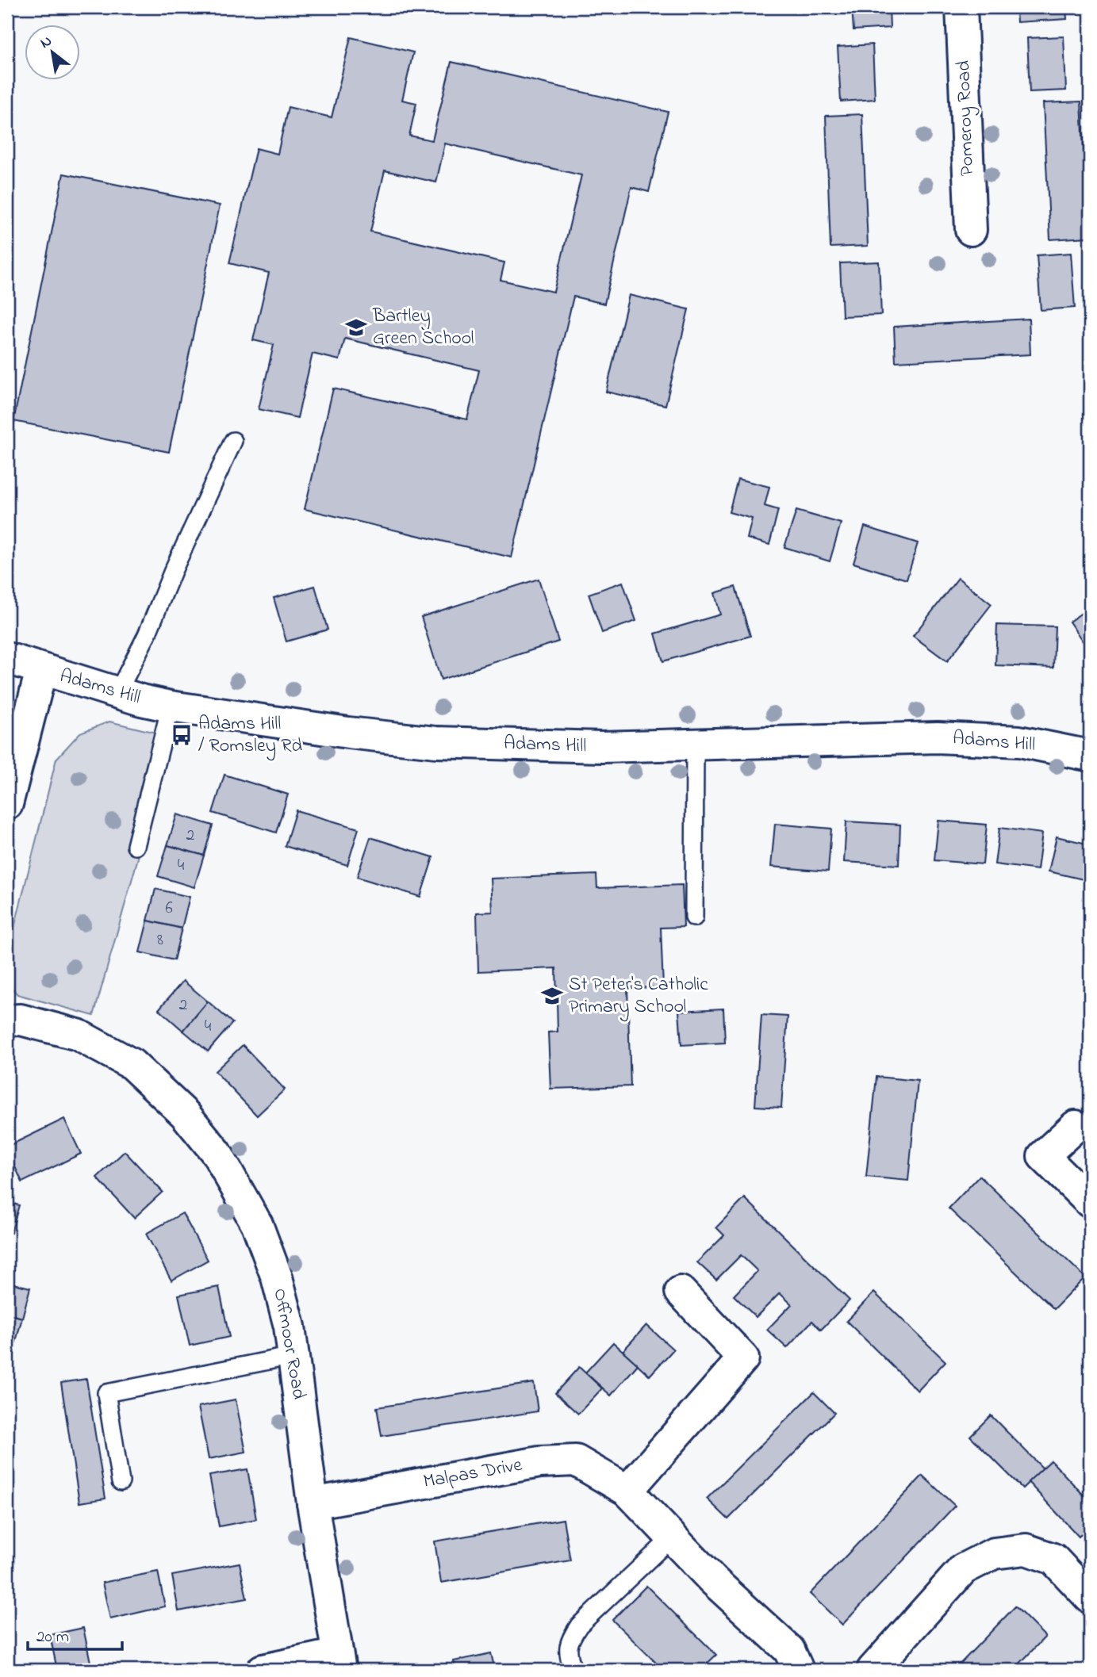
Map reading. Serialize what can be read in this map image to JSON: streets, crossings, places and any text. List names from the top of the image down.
{
  "streets": {
    "street": [
      "Pomeroy Road",
      "Adams Hill",
      "Offmoor Road",
      "Malpas Drive"
    ]
  },
  "crossings": [
    ["Offmoor Road", "Malpas Drive"]
  ],
  "places": {
    "school or university": ["Bartley Green School", "St Peter's Catholic Primary School"],
    "bus stop": ["Adams Hill / Romsley Rd"]
  },
  "house_numbers": [
    "2",
    "4",
    "6",
    "8",
    "2",
    "4"
  ],
  "scale_bar": "20 m",
  "north": "top left"
}
